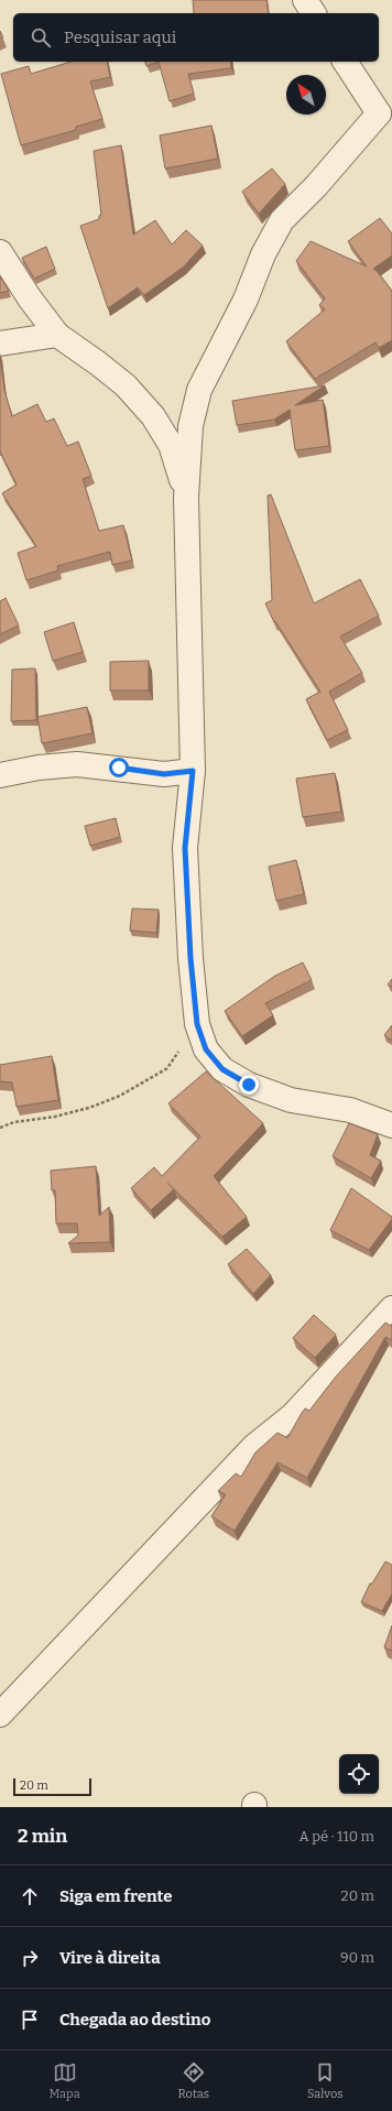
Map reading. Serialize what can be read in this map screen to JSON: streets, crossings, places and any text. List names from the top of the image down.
{
  "scale_bar": "20 m",
  "north": "top left",
  "page": {
    "search": "Pesquisar aqui",
    "scale": "20 m",
    "heading": ["2 min", "A pé · 110 m"],
    "list": [
      ["Siga em frente", "20 m"],
      ["Vire à direita", "90 m"],
      "Chegada ao destino"
    ],
    "nav": ["Mapa", "Rotas", "Salvos"]
  }
}
